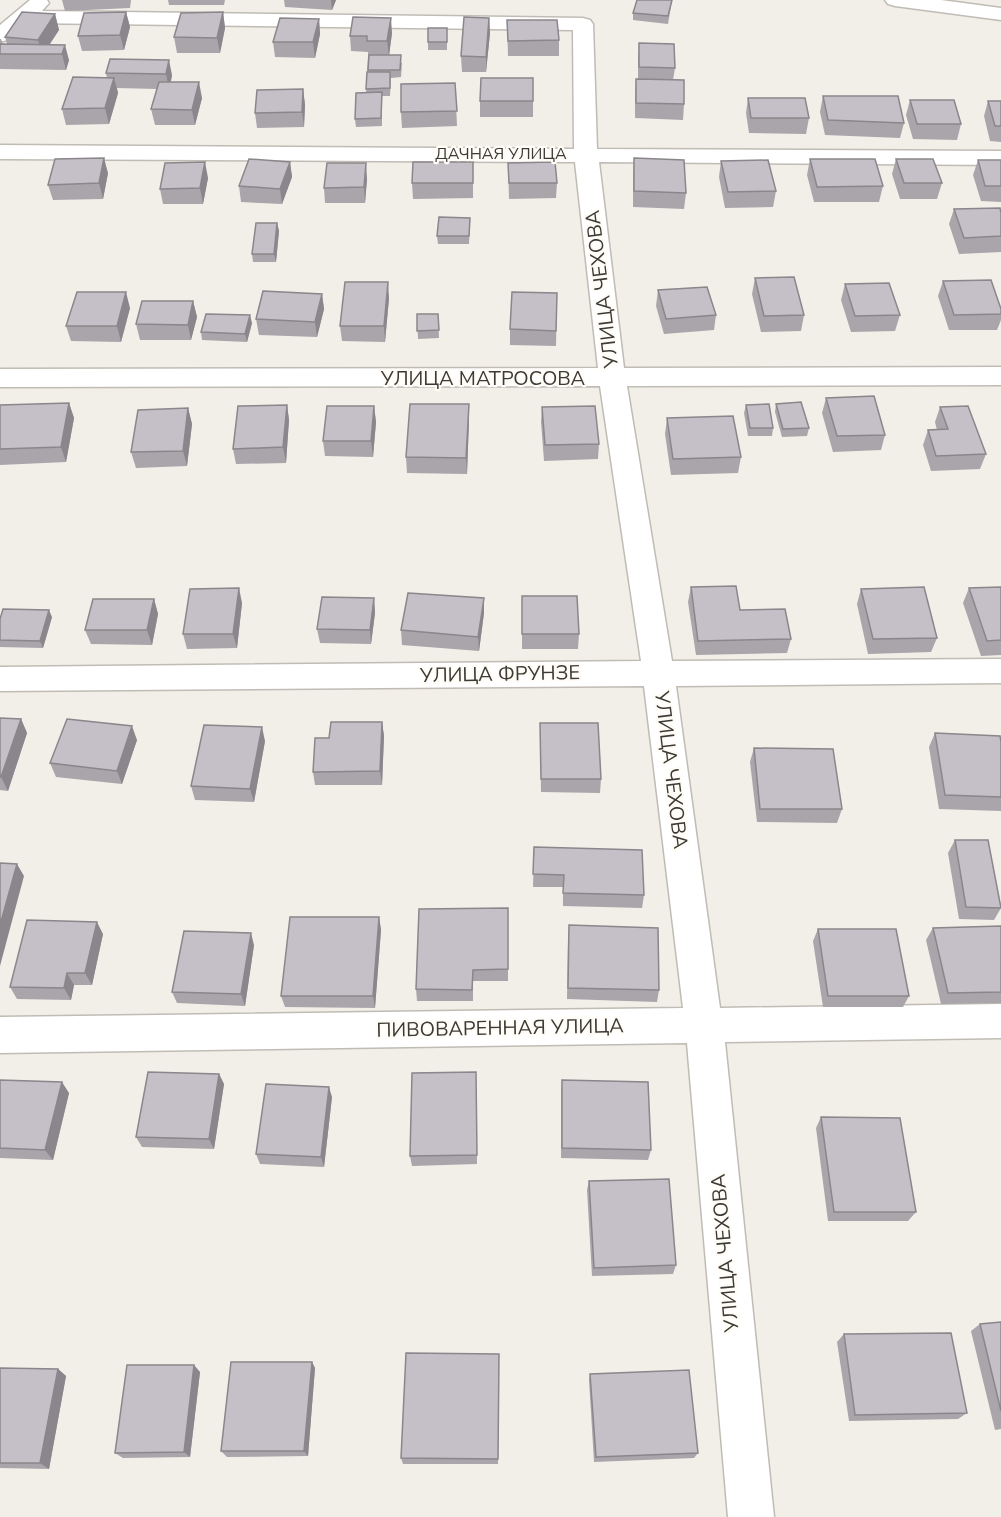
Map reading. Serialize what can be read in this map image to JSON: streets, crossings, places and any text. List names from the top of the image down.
{
  "streets": {
    "street": [
      "ДАЧНАЯ УЛИЦА",
      "УЛИЦА ЧЕХОВА",
      "УЛИЦА МАТРОСОВА",
      "УЛИЦА ФРУНЗЕ",
      "ПИВОВАРЕННАЯ УЛИЦА"
    ]
  },
  "crossings": [
    ["ДАЧНАЯ УЛИЦА", "УЛИЦА ЧЕХОВА"],
    ["УЛИЦА ЧЕХОВА", "УЛИЦА МАТРОСОВА"],
    ["УЛИЦА ЧЕХОВА", "УЛИЦА ФРУНЗЕ"],
    ["УЛИЦА ЧЕХОВА", "ПИВОВАРЕННАЯ УЛИЦА"]
  ]
}
